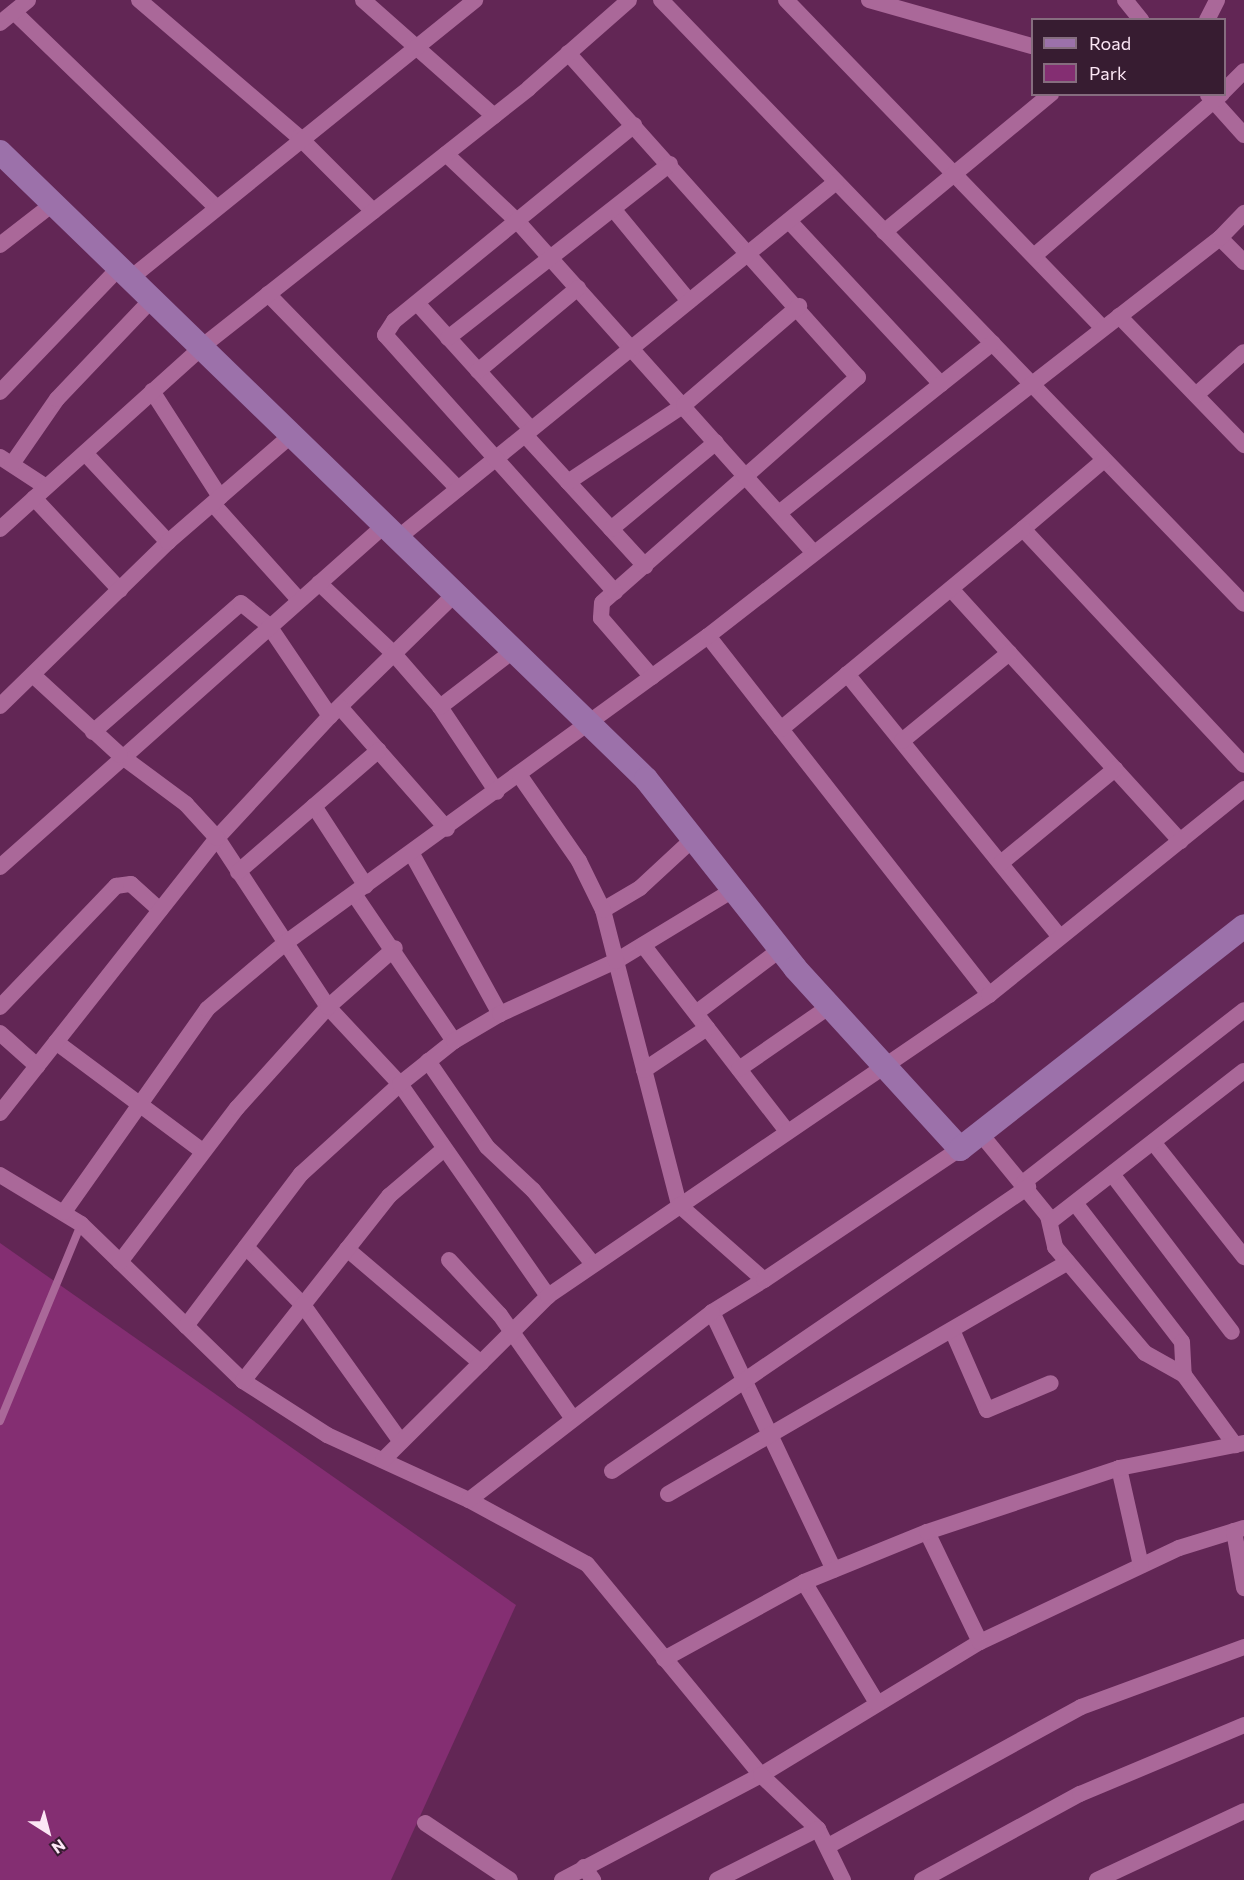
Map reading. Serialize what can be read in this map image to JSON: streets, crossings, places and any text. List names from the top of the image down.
{
  "legend": ["Road", "Park"],
  "north": "bottom right"
}
